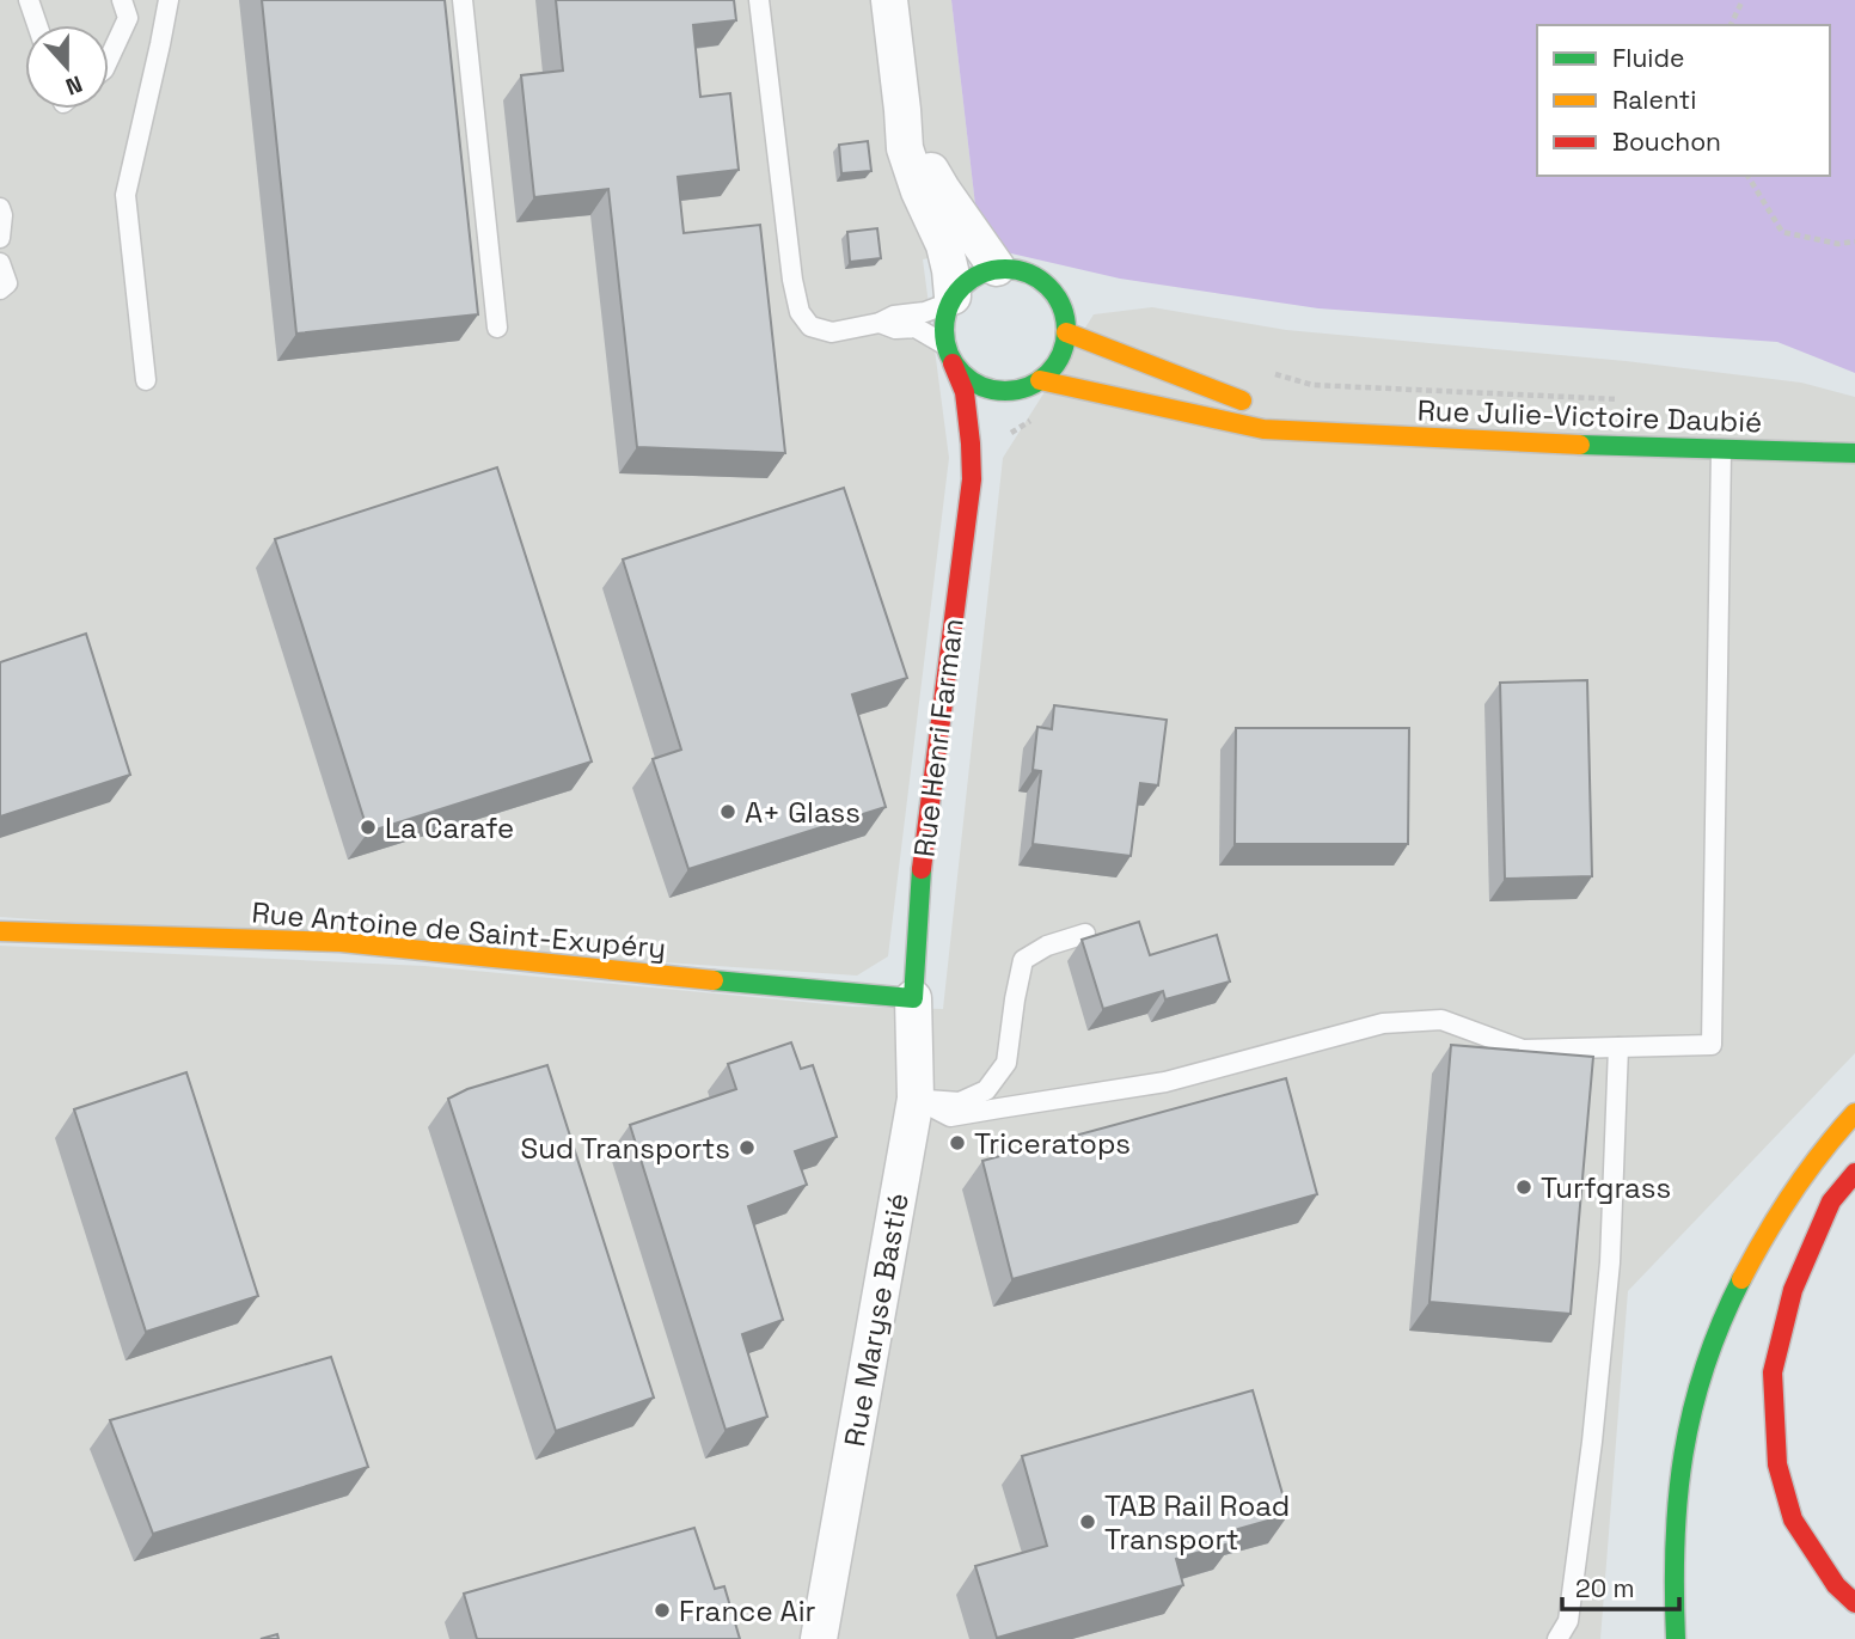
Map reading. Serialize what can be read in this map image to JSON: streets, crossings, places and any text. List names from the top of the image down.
{
  "streets": {
    "main road": ["Rue Julie-Victoire Daubié", "Rue Henri Farman", "Rue Antoine de Saint-Exupéry"],
    "street": ["Rue Maryse Bastié"]
  },
  "crossings": [
    ["Rue Julie-Victoire Daubié", "Rue Henri Farman"],
    ["Rue Henri Farman", "Rue Antoine de Saint-Exupéry"],
    ["Rue Henri Farman", "Rue Maryse Bastié"],
    ["Rue Antoine de Saint-Exupéry", "Rue Maryse Bastié"]
  ],
  "places": [
    "A+ Glass",
    "La Carafe",
    "Triceratops",
    "Sud Transports",
    "Turfgrass",
    "TAB Rail Road Transport",
    "France Air"
  ],
  "legend": ["Fluide", "Ralenti", "Bouchon"],
  "scale_bar": "20 m",
  "north": "bottom"
}
